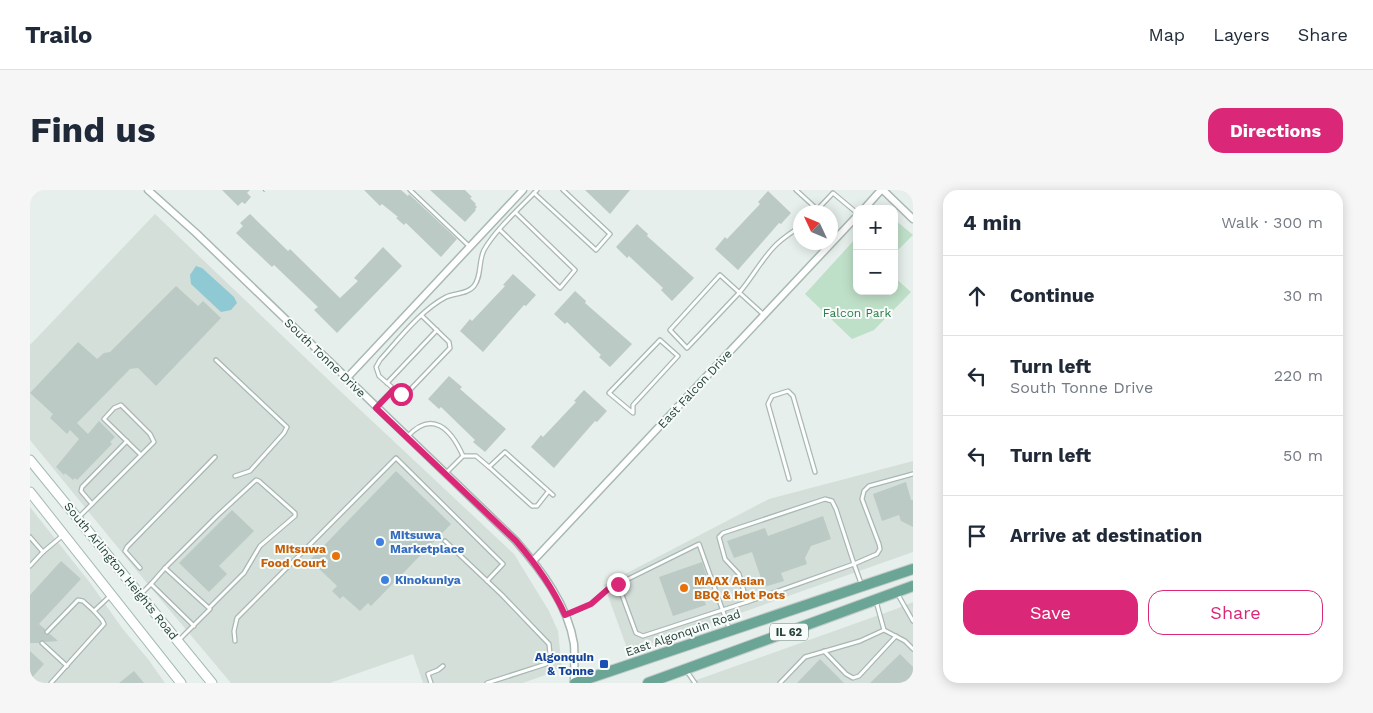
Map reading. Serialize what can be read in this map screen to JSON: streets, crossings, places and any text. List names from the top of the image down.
{
  "streets": {
    "main road": ["South Arlington Heights Road", "IL 62", "East Algonquin Road"],
    "street": ["South Tonne Drive", "East Falcon Drive"]
  },
  "crossings": [
    ["South Tonne Drive", "East Falcon Drive"],
    ["South Tonne Drive", "East Algonquin Road"]
  ],
  "parks": ["Falcon Park"],
  "places": {
    "other": [
      "Mitsuwa Marketplace",
      "Mitsuwa Food Court",
      "Kinokuniya",
      "MAAX Asian BBQ & Hot Pots"
    ],
    "transit": ["Algonquin & Tonne"]
  },
  "north": "top left",
  "page": {
    "header": "Trailo",
    "nav": ["Map", "Layers", "Share"],
    "buttons": [
      "Directions",
      ["Save", "Share"]
    ],
    "title": "Find us",
    "heading": ["4 min", "Walk · 300 m"],
    "map_buttons": ["+", "−"],
    "list": [
      ["Continue", "30 m"],
      ["Turn left", "South Tonne Drive", "220 m"],
      ["Turn left", "50 m"],
      "Arrive at destination"
    ]
  }
}
